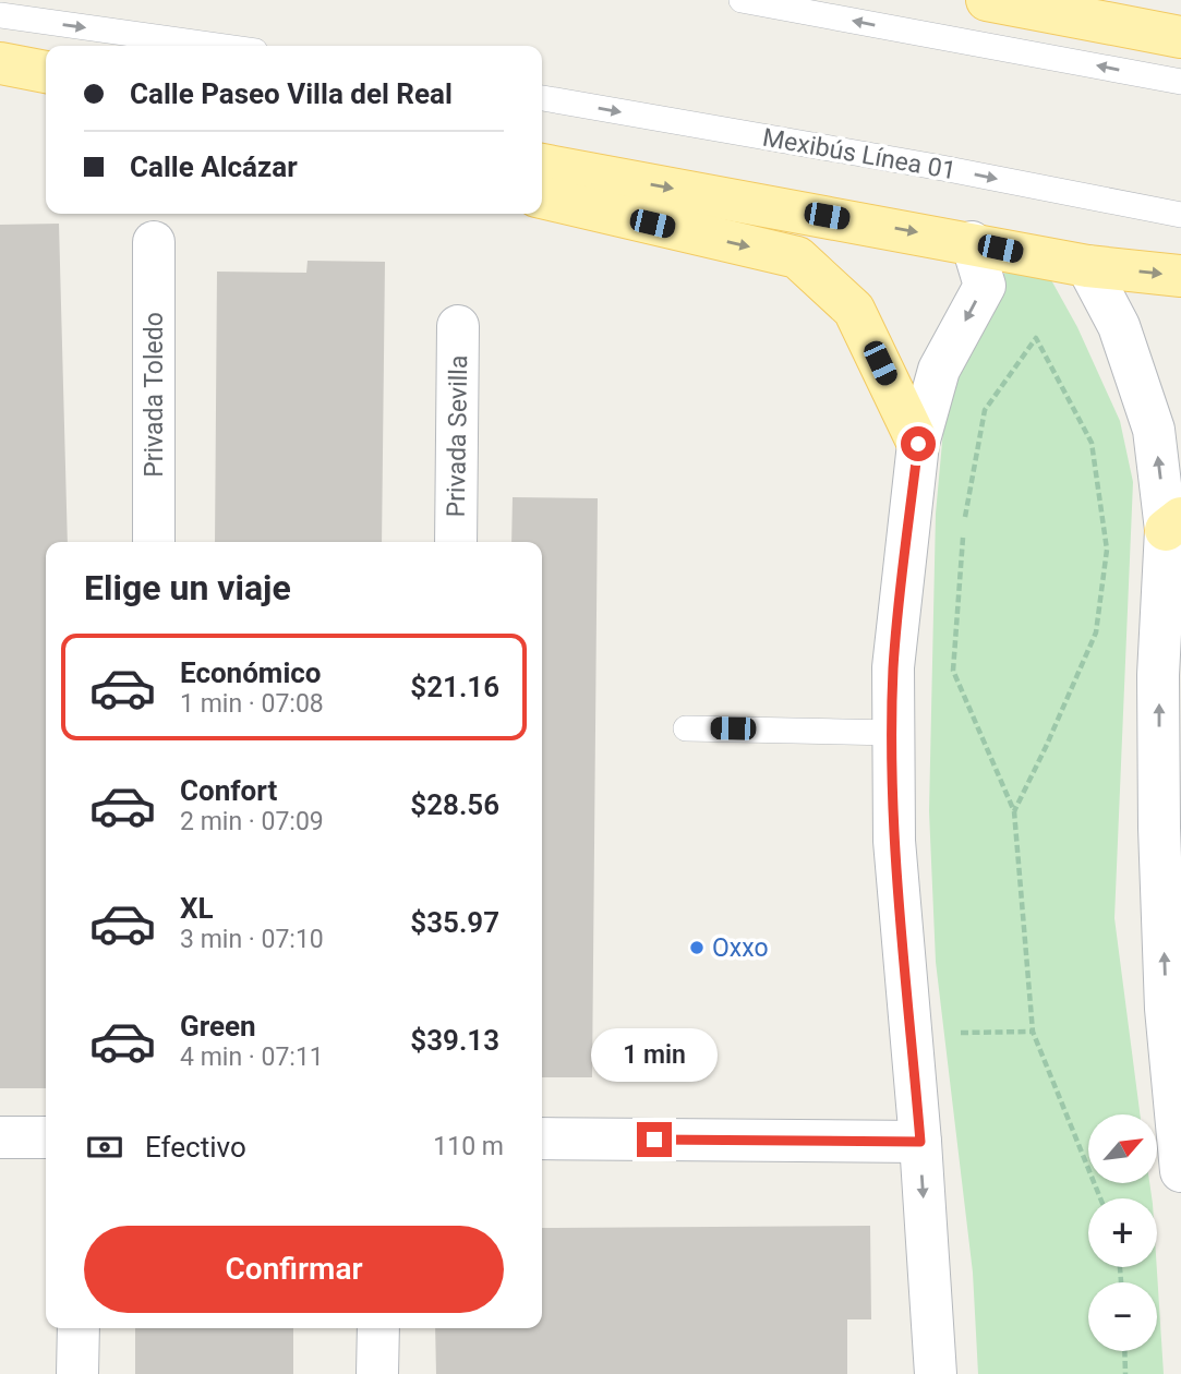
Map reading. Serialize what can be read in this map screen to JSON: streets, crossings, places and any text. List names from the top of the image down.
{
  "streets": {
    "street": ["Privada Toledo", "Privada Sevilla"],
    "lane": ["Mexibús Línea 01"]
  },
  "places": ["Oxxo"],
  "north": "top right",
  "page": {
    "banner": ["Calle Paseo Villa del Real", "Calle Alcázar"],
    "heading": "Elige un viaje",
    "list": [
      {
        "name": "Económico",
        "note": "1 min · 07:08",
        "value": "$21.16"
      },
      {
        "name": "Confort",
        "note": "2 min · 07:09",
        "value": "$28.56"
      },
      {
        "name": "XL",
        "note": "3 min · 07:10",
        "value": "$35.97"
      },
      {
        "name": "Green",
        "note": "4 min · 07:11",
        "value": "$39.13"
      }
    ],
    "bubble": "1 min",
    "pay": ["Efectivo", "110 m"],
    "map_buttons": ["+", "−"],
    "buttons": "Confirmar"
  }
}
